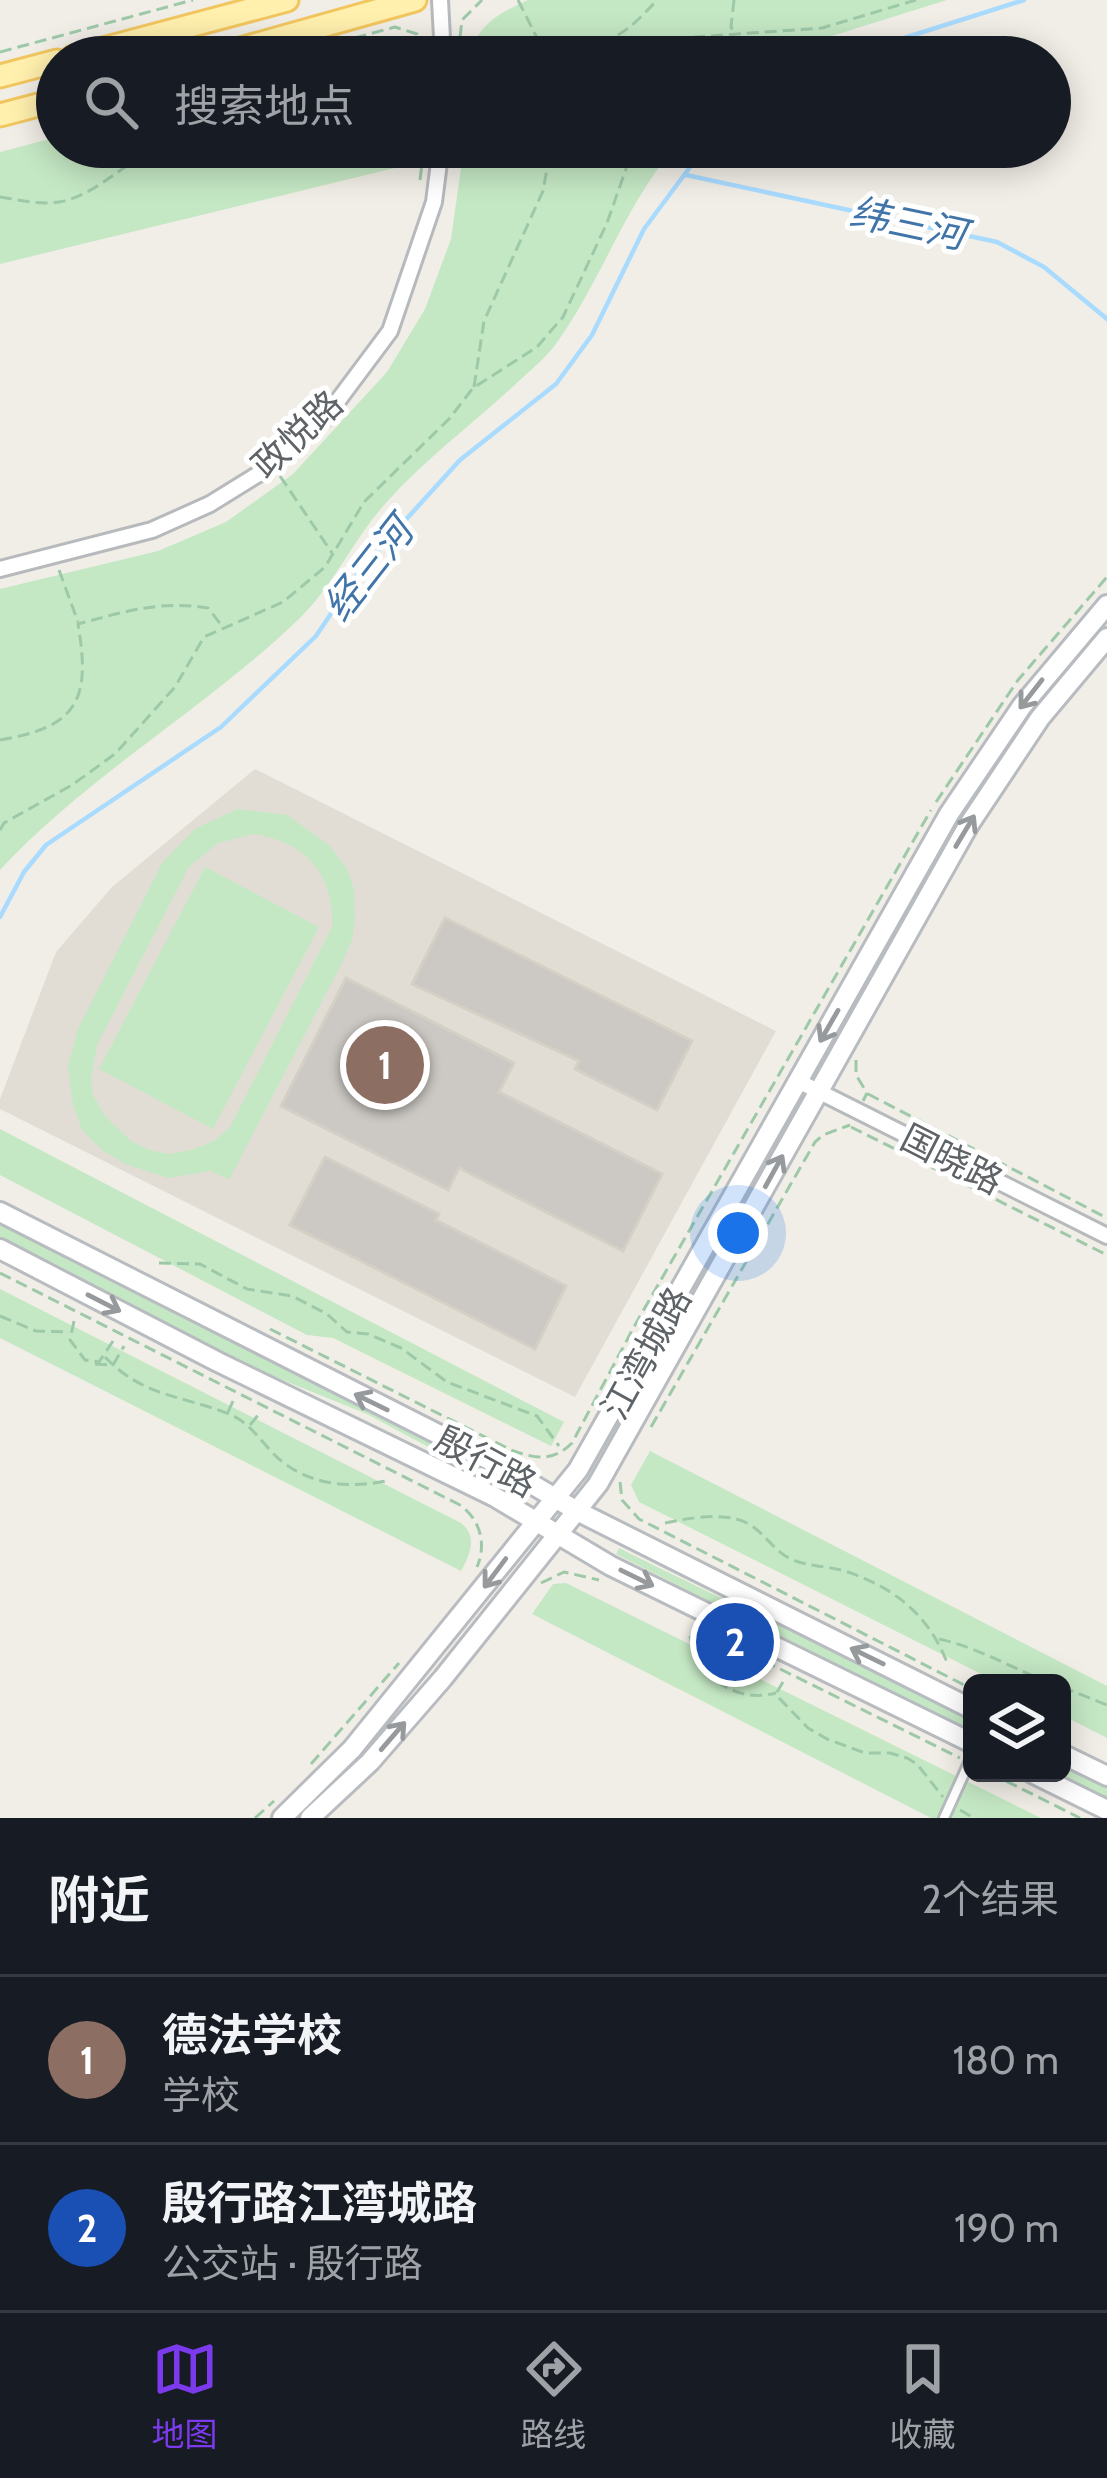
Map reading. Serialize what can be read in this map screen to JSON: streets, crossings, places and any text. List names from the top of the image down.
{
  "streets": {
    "street": [
      "政悦路",
      "国晓路",
      "江湾城路",
      "殷行路"
    ]
  },
  "crossings": [
    ["国晓路", "江湾城路"],
    ["江湾城路", "殷行路"]
  ],
  "water": ["纬三河", "经三河"],
  "page": {
    "search": "搜索地点",
    "pins": ["1", "2"],
    "heading": ["附近", "2个结果"],
    "list": [
      {
        "mark": "1",
        "name": "德法学校",
        "note": "学校",
        "value": "180 m"
      },
      {
        "mark": "2",
        "name": "殷行路江湾城路",
        "note": "公交站 · 殷行路",
        "value": "190 m"
      }
    ],
    "nav": ["地图", "路线", "收藏"]
  }
}
